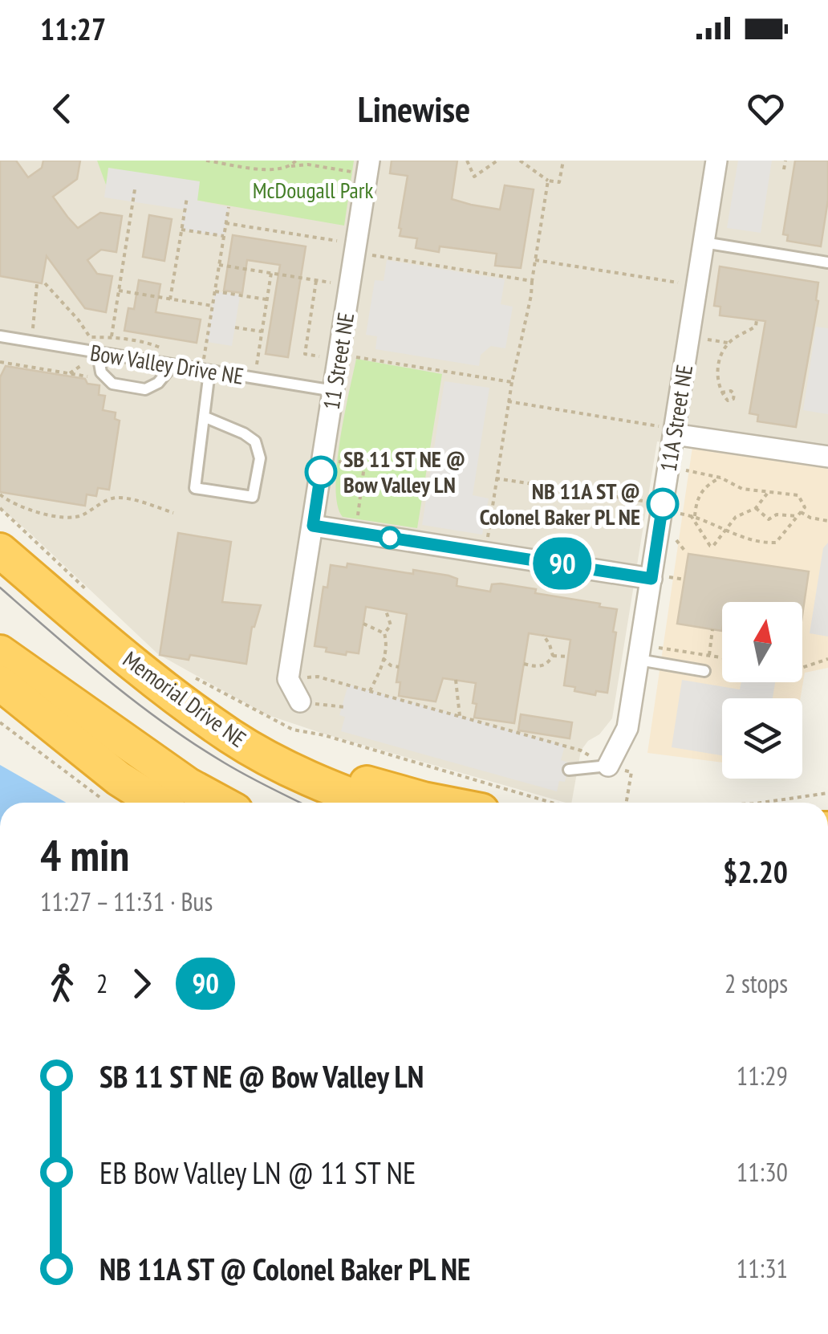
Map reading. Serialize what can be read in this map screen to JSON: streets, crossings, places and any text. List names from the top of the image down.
{
  "streets": {
    "highway": ["Memorial Drive NE"],
    "street": ["11 Street NE", "11A Street NE"],
    "lane": ["Bow Valley Drive NE"]
  },
  "crossings": [
    ["11 Street NE", "Bow Valley Drive NE"]
  ],
  "parks": ["McDougall Park"],
  "places": ["SB 11 ST NE @ Bow Valley LN", "NB 11A ST @ Colonel Baker PL NE"],
  "lines": ["bus line 90"],
  "north": "top",
  "page": {
    "status": "11:27",
    "header": "Linewise",
    "on_map": "90",
    "heading": ["4 min", "11:27 – 11:31 · Bus", "$2.20"],
    "legs": ["2", "90", "2 stops"],
    "list": [
      {
        "name": "SB 11 ST NE @ Bow Valley LN",
        "value": "11:29"
      },
      {
        "name": "EB Bow Valley LN @ 11 ST NE",
        "value": "11:30"
      },
      {
        "name": "NB 11A ST @ Colonel Baker PL NE",
        "value": "11:31"
      }
    ]
  }
}
